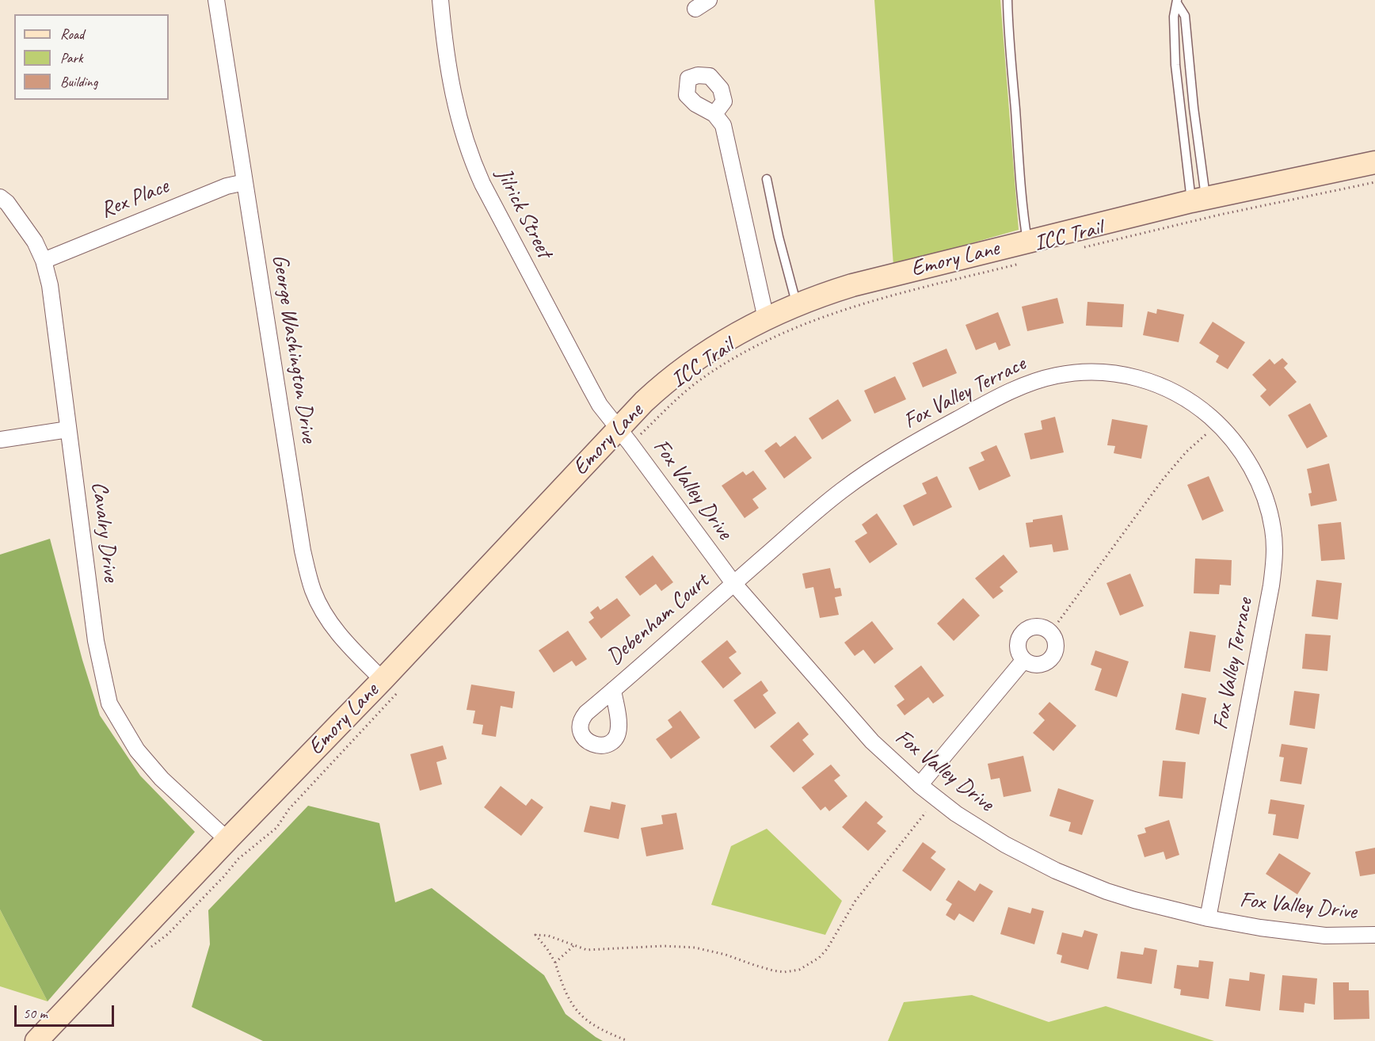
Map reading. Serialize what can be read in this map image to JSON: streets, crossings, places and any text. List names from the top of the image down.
{
  "streets": {
    "street": [
      "Rex Place",
      "Jilrick Street",
      "Emory Lane",
      "George Washington Drive",
      "Fox Valley Terrace",
      "Fox Valley Drive",
      "Cavalry Drive",
      "Debenham Court"
    ],
    "path": ["ICC Trail"]
  },
  "crossings": [
    ["Rex Place", "George Washington Drive"],
    ["Rex Place", "Cavalry Drive"],
    ["Jilrick Street", "ICC Trail"],
    ["Jilrick Street", "Emory Lane"],
    ["Jilrick Street", "Fox Valley Drive"],
    ["ICC Trail", "Emory Lane"],
    ["ICC Trail", "Fox Valley Drive"],
    ["Emory Lane", "George Washington Drive"],
    ["Emory Lane", "Fox Valley Drive"],
    ["Emory Lane", "Cavalry Drive"],
    ["Fox Valley Terrace", "Fox Valley Drive"],
    ["Fox Valley Terrace", "Debenham Court"],
    ["Fox Valley Drive", "Debenham Court"]
  ],
  "legend": ["Road", "Park", "Building"],
  "scale_bar": "50 m"
}
